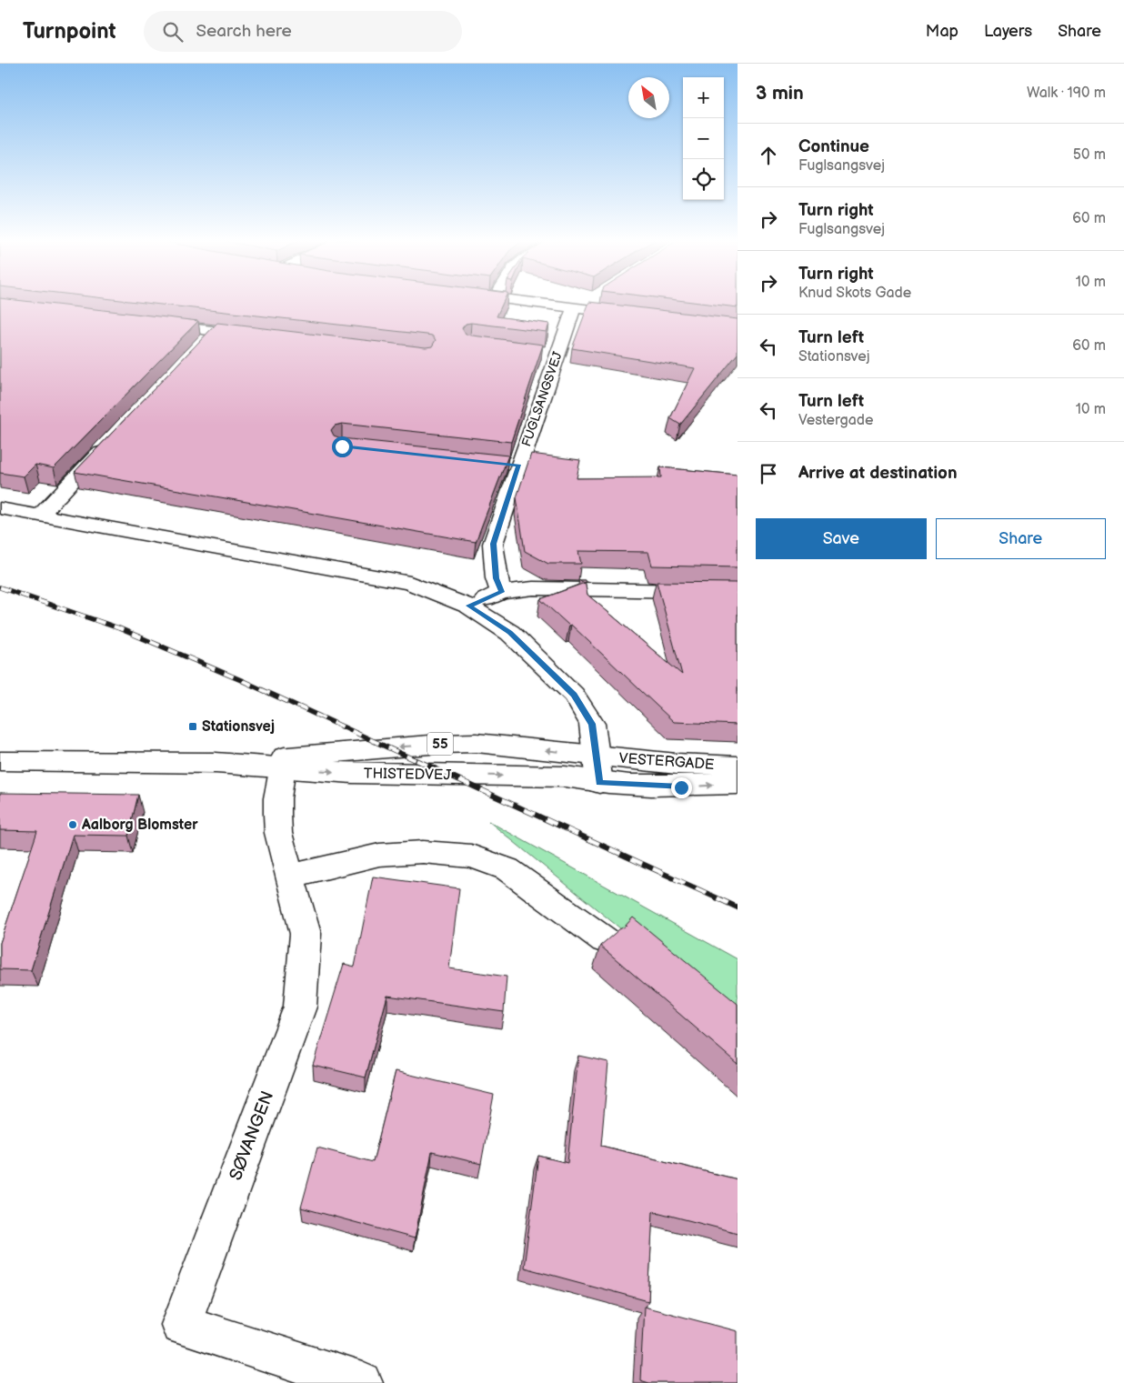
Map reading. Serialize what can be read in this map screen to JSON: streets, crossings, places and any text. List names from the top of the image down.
{
  "streets": {
    "street": [
      "FUGLSANGSVEJ",
      "55",
      "VESTERGADE",
      "THISTEDVEJ",
      "SØVANGEN"
    ]
  },
  "crossings": [
    ["VESTERGADE", "THISTEDVEJ"],
    ["THISTEDVEJ", "SØVANGEN"]
  ],
  "places": {
    "transit": ["Stationsvej"],
    "other": ["Aalborg Blomster"]
  },
  "north": "top left",
  "page": {
    "header": "Turnpoint",
    "search": "Search here",
    "nav": ["Map", "Layers", "Share"],
    "heading": ["3 min", "Walk · 190 m"],
    "map_buttons": ["+", "−"],
    "list": [
      ["Continue", "Fuglsangsvej", "50 m"],
      ["Turn right", "Fuglsangsvej", "60 m"],
      ["Turn right", "Knud Skots Gade", "10 m"],
      ["Turn left", "Stationsvej", "60 m"],
      ["Turn left", "Vestergade", "10 m"],
      "Arrive at destination"
    ],
    "buttons": ["Save", "Share"]
  }
}
